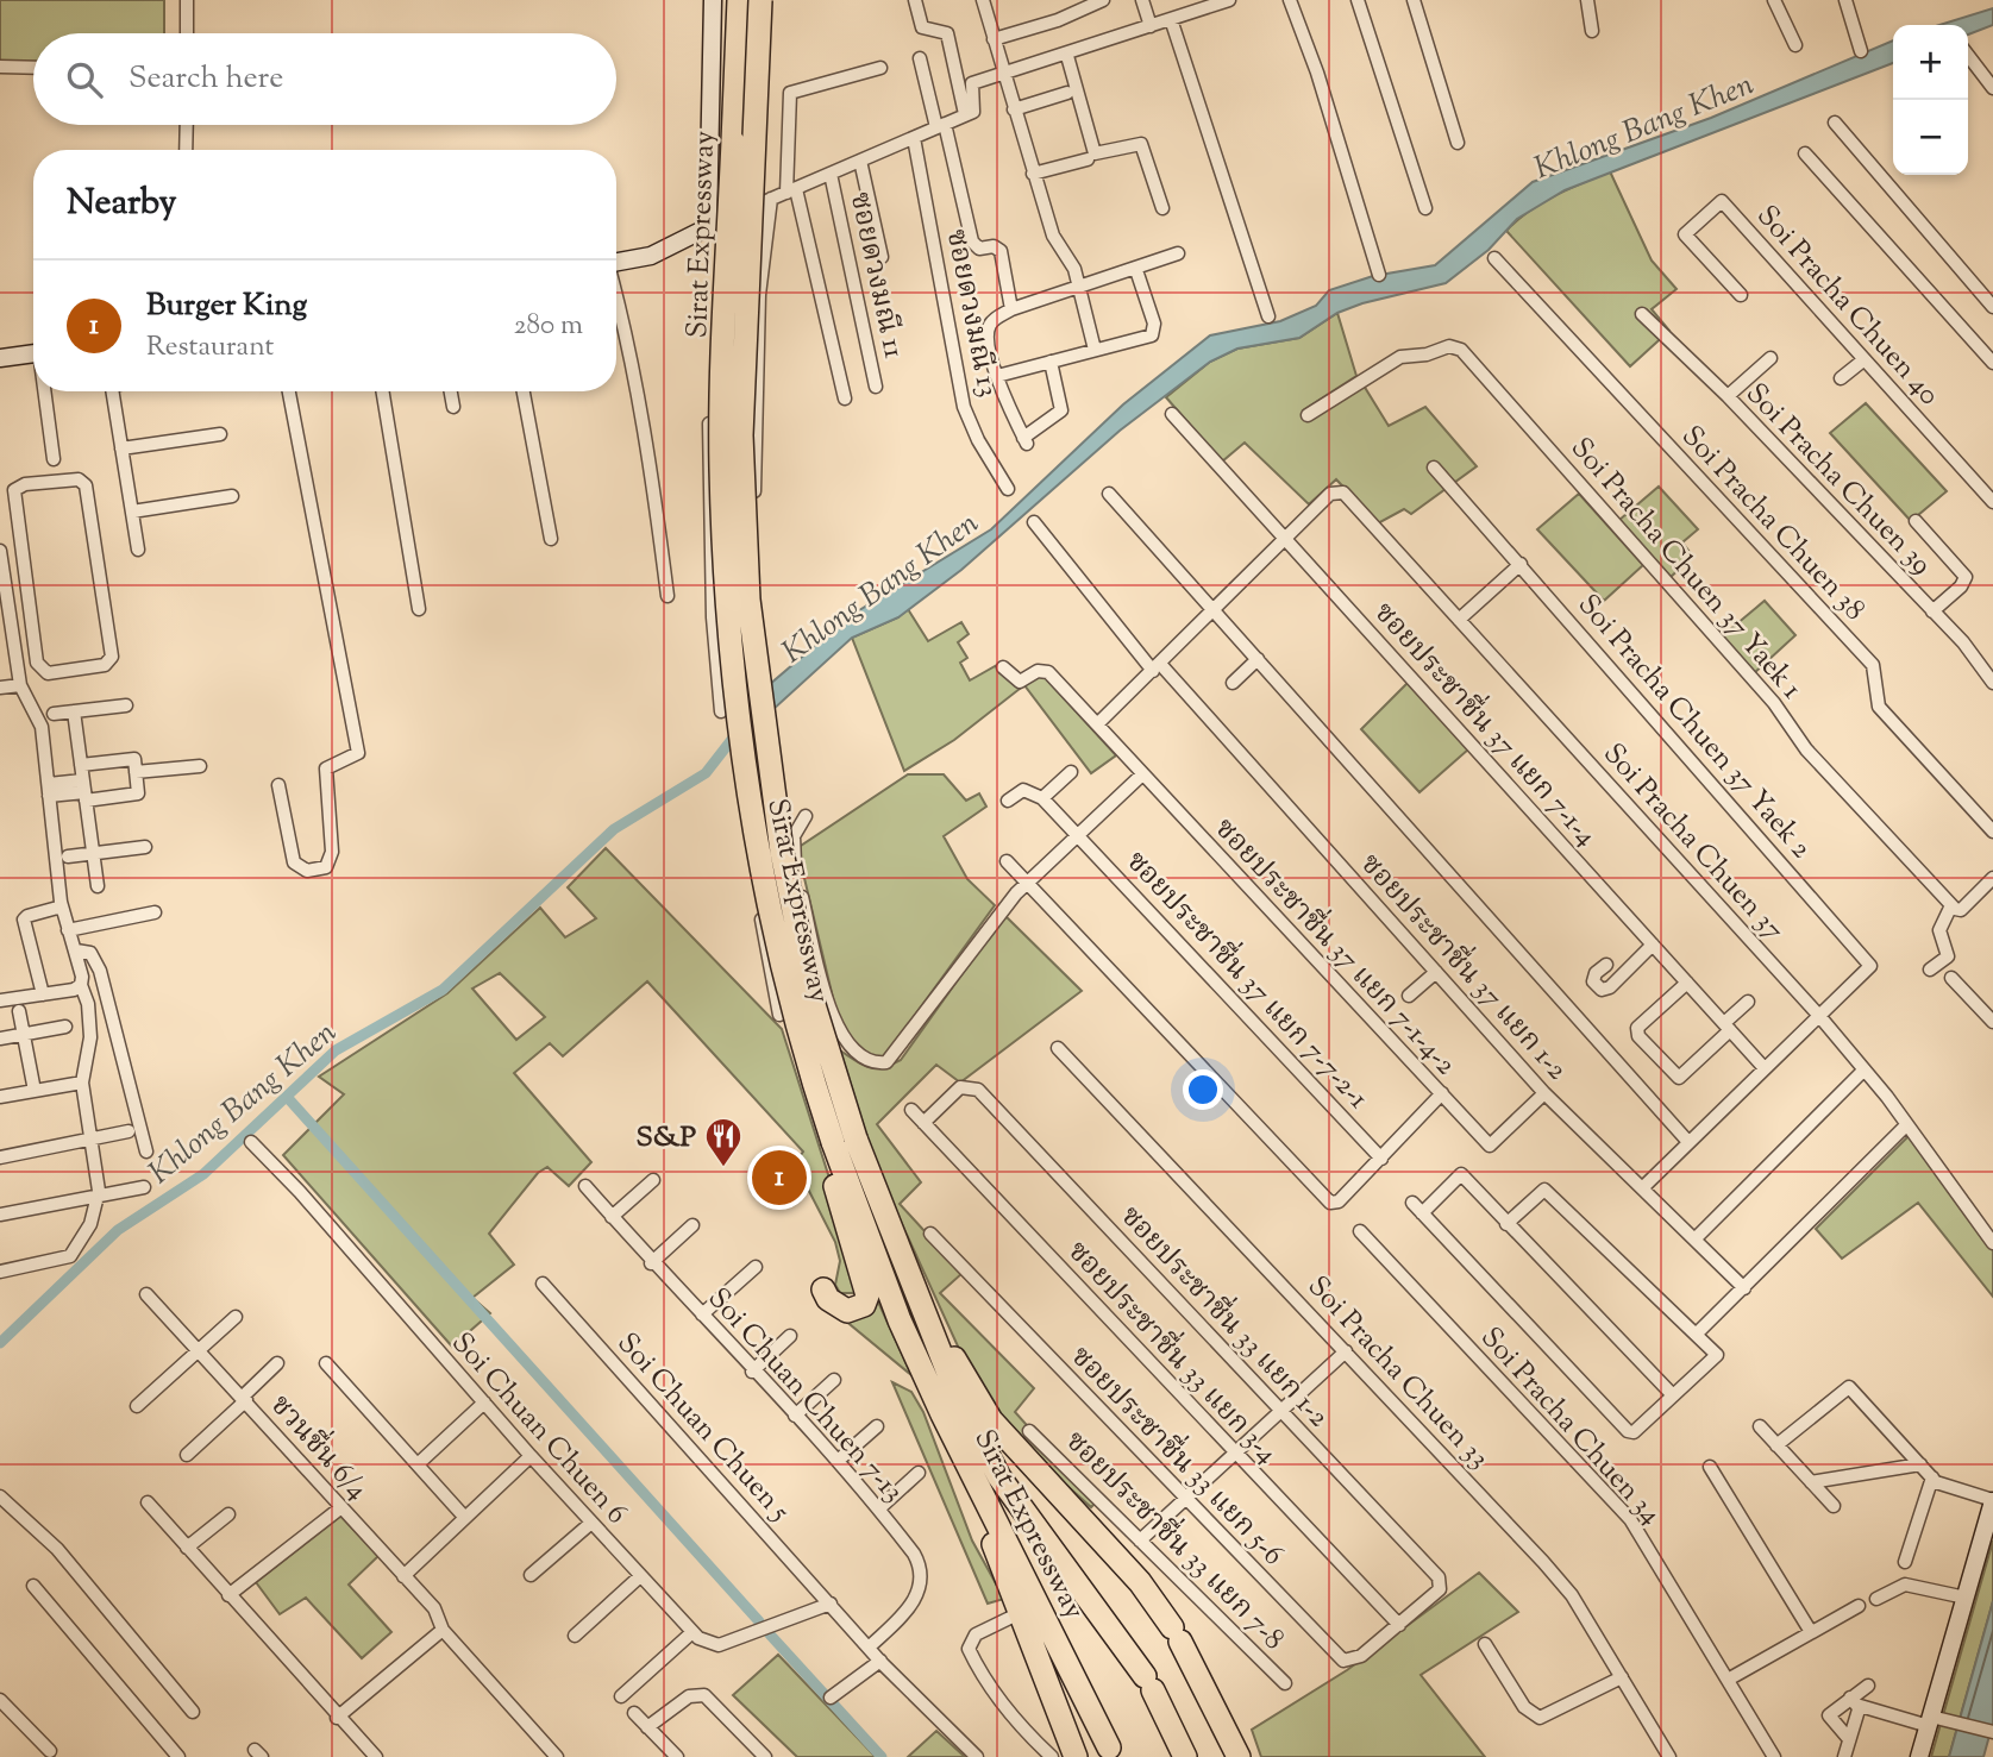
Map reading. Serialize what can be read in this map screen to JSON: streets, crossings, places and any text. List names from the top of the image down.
{
  "streets": {
    "highway": ["Sirat Expressway"],
    "street": [
      "ซอยดวงมณี 11",
      "Soi Pracha Chuen 40",
      "ซอยดวงมณี 13",
      "Soi Pracha Chuen 39",
      "Soi Pracha Chuen 38",
      "Soi Pracha Chuen 37 Yaek 1",
      "ซอยประชาชื่น 37 แยก 7-1-4",
      "Soi Pracha Chuen 37 Yaek 2",
      "Soi Pracha Chuen 37",
      "ซอยประชาชื่น 37 แยก 7-1-4-2",
      "ซอยประชาชื่น 37 แยก 1-2",
      "ซอยประชาชื่น 37 แยก 7-7-2-1",
      "ซอยประชาชื่น 33 แยก 1-2",
      "ซอยประชาชื่น 33 แยก 3-4",
      "Soi Pracha Chuen 33",
      "Soi Chuan Chuen 7-13",
      "Soi Pracha Chuen 34",
      "Soi Chuan Chuen 5",
      "Soi Chuan Chuen 6",
      "ชวนชื่น 6/4",
      "ซอยประชาชื่น 33 แยก 5-6",
      "ซอยประชาชื่น 33 แยก 7-8"
    ]
  },
  "crossings": [
    ["ซอยประชาชื่น 37 แยก 7-1-4", "Soi Pracha Chuen 37"],
    ["Soi Pracha Chuen 37 Yaek 2", "Soi Pracha Chuen 37"],
    ["ซอยประชาชื่น 37 แยก 7-1-4-2", "ซอยประชาชื่น 37 แยก 1-2"],
    ["ซอยประชาชื่น 33 แยก 1-2", "ซอยประชาชื่น 33 แยก 3-4"],
    ["ซอยประชาชื่น 33 แยก 1-2", "ซอยประชาชื่น 33 แยก 5-6"],
    ["ซอยประชาชื่น 33 แยก 3-4", "ซอยประชาชื่น 33 แยก 5-6"],
    ["Soi Chuan Chuen 7-13", "Soi Chuan Chuen 5"]
  ],
  "water": ["Khlong Bang Khen"],
  "places": {
    "restaurant": ["S&P"]
  },
  "page": {
    "map_buttons": ["+", "−"],
    "search": "Search here",
    "heading": "Nearby",
    "list": [
      {
        "mark": "1",
        "name": "Burger King",
        "note": "Restaurant",
        "value": "280 m"
      }
    ],
    "pins": "1"
  }
}
